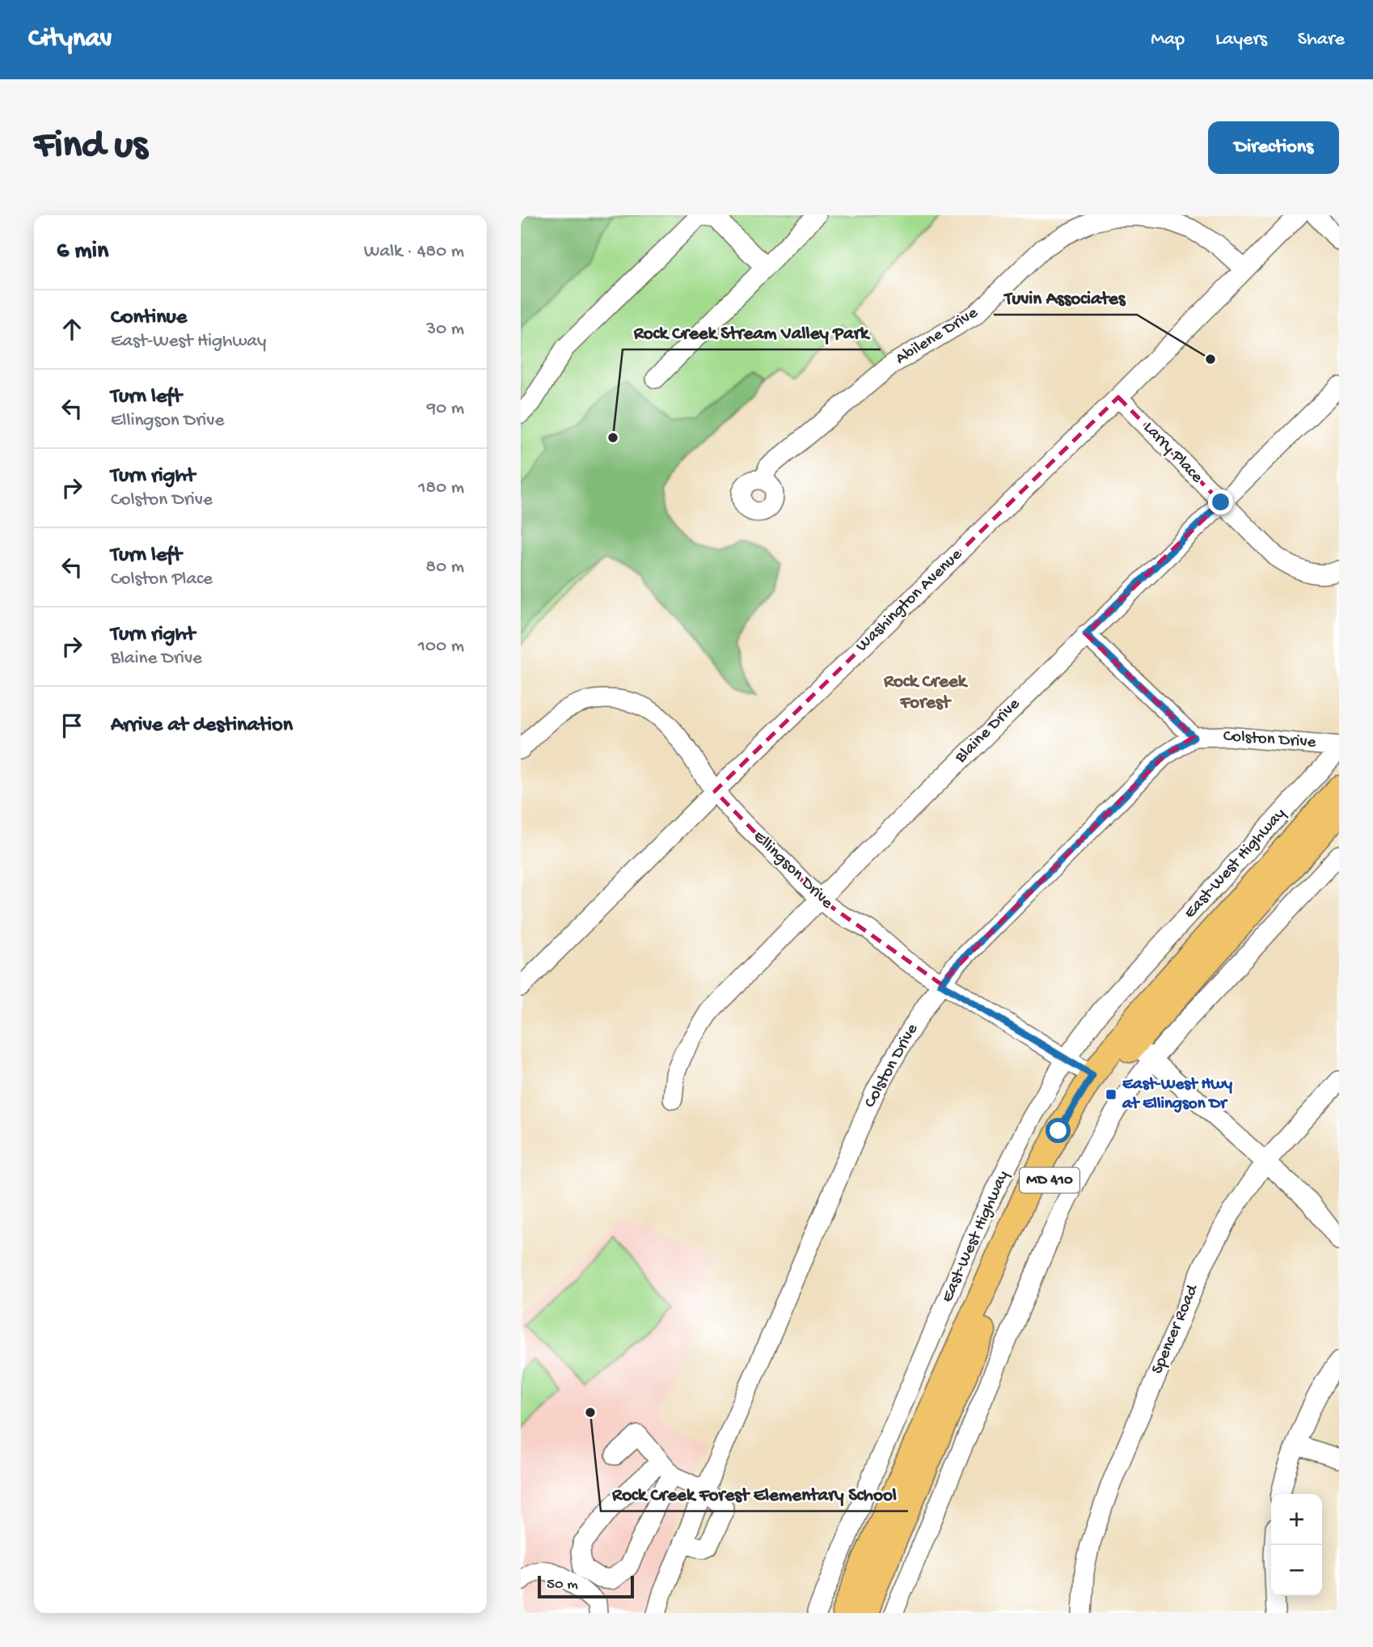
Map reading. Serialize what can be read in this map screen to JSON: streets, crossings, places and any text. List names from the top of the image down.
{
  "streets": {
    "main road": ["East-West Highway", "MD 410"],
    "street": [
      "Abilene Drive",
      "Larry Place",
      "Washington Avenue",
      "Blaine Drive",
      "Colston Drive",
      "Ellingson Drive",
      "Spencer Road"
    ]
  },
  "crossings": [
    ["Abilene Drive", "Washington Avenue"],
    ["Larry Place", "Washington Avenue"],
    ["Larry Place", "Blaine Drive"],
    ["Washington Avenue", "Ellingson Drive"],
    ["Blaine Drive", "Ellingson Drive"],
    ["Colston Drive", "East-West Highway"],
    ["Colston Drive", "Ellingson Drive"],
    ["East-West Highway", "Ellingson Drive"]
  ],
  "districts": ["Rock Creek Forest"],
  "places": {
    "other": ["Tuvin Associates", "Rock Creek Stream Valley Park", "Rock Creek Forest Elementary School"],
    "transit": ["East-West Hwy at Ellingson Dr"]
  },
  "scale_bar": "50 m",
  "page": {
    "header": "Citynav",
    "nav": ["Map", "Layers", "Share"],
    "buttons": "Directions",
    "title": "Find us",
    "heading": ["6 min", "Walk · 480 m"],
    "list": [
      ["Continue", "East-West Highway", "30 m"],
      ["Turn left", "Ellingson Drive", "90 m"],
      ["Turn right", "Colston Drive", "180 m"],
      ["Turn left", "Colston Place", "80 m"],
      ["Turn right", "Blaine Drive", "100 m"],
      "Arrive at destination"
    ],
    "map_buttons": ["+", "−"],
    "scale": "50 m"
  }
}
